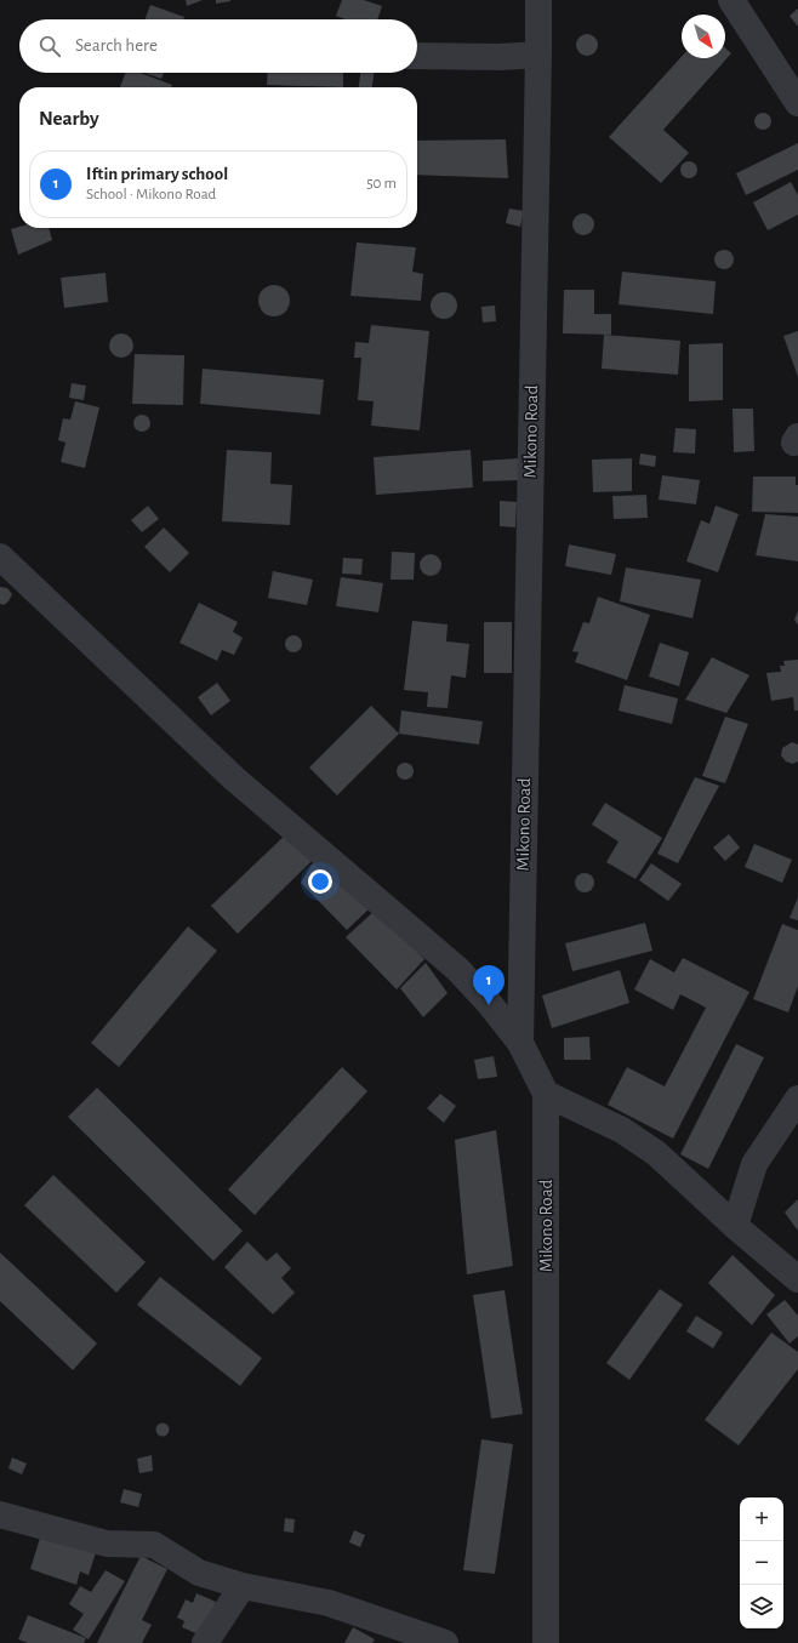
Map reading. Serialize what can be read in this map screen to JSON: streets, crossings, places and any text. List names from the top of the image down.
{
  "streets": {
    "street": ["Mikono Road"]
  },
  "north": "bottom right",
  "page": {
    "search": "Search here",
    "heading": "Nearby",
    "list": [
      {
        "mark": "1",
        "name": "Iftin primary school",
        "note": "School · Mikono Road",
        "value": "50 m"
      }
    ],
    "pins": "1",
    "map_buttons": ["+", "−"]
  }
}
